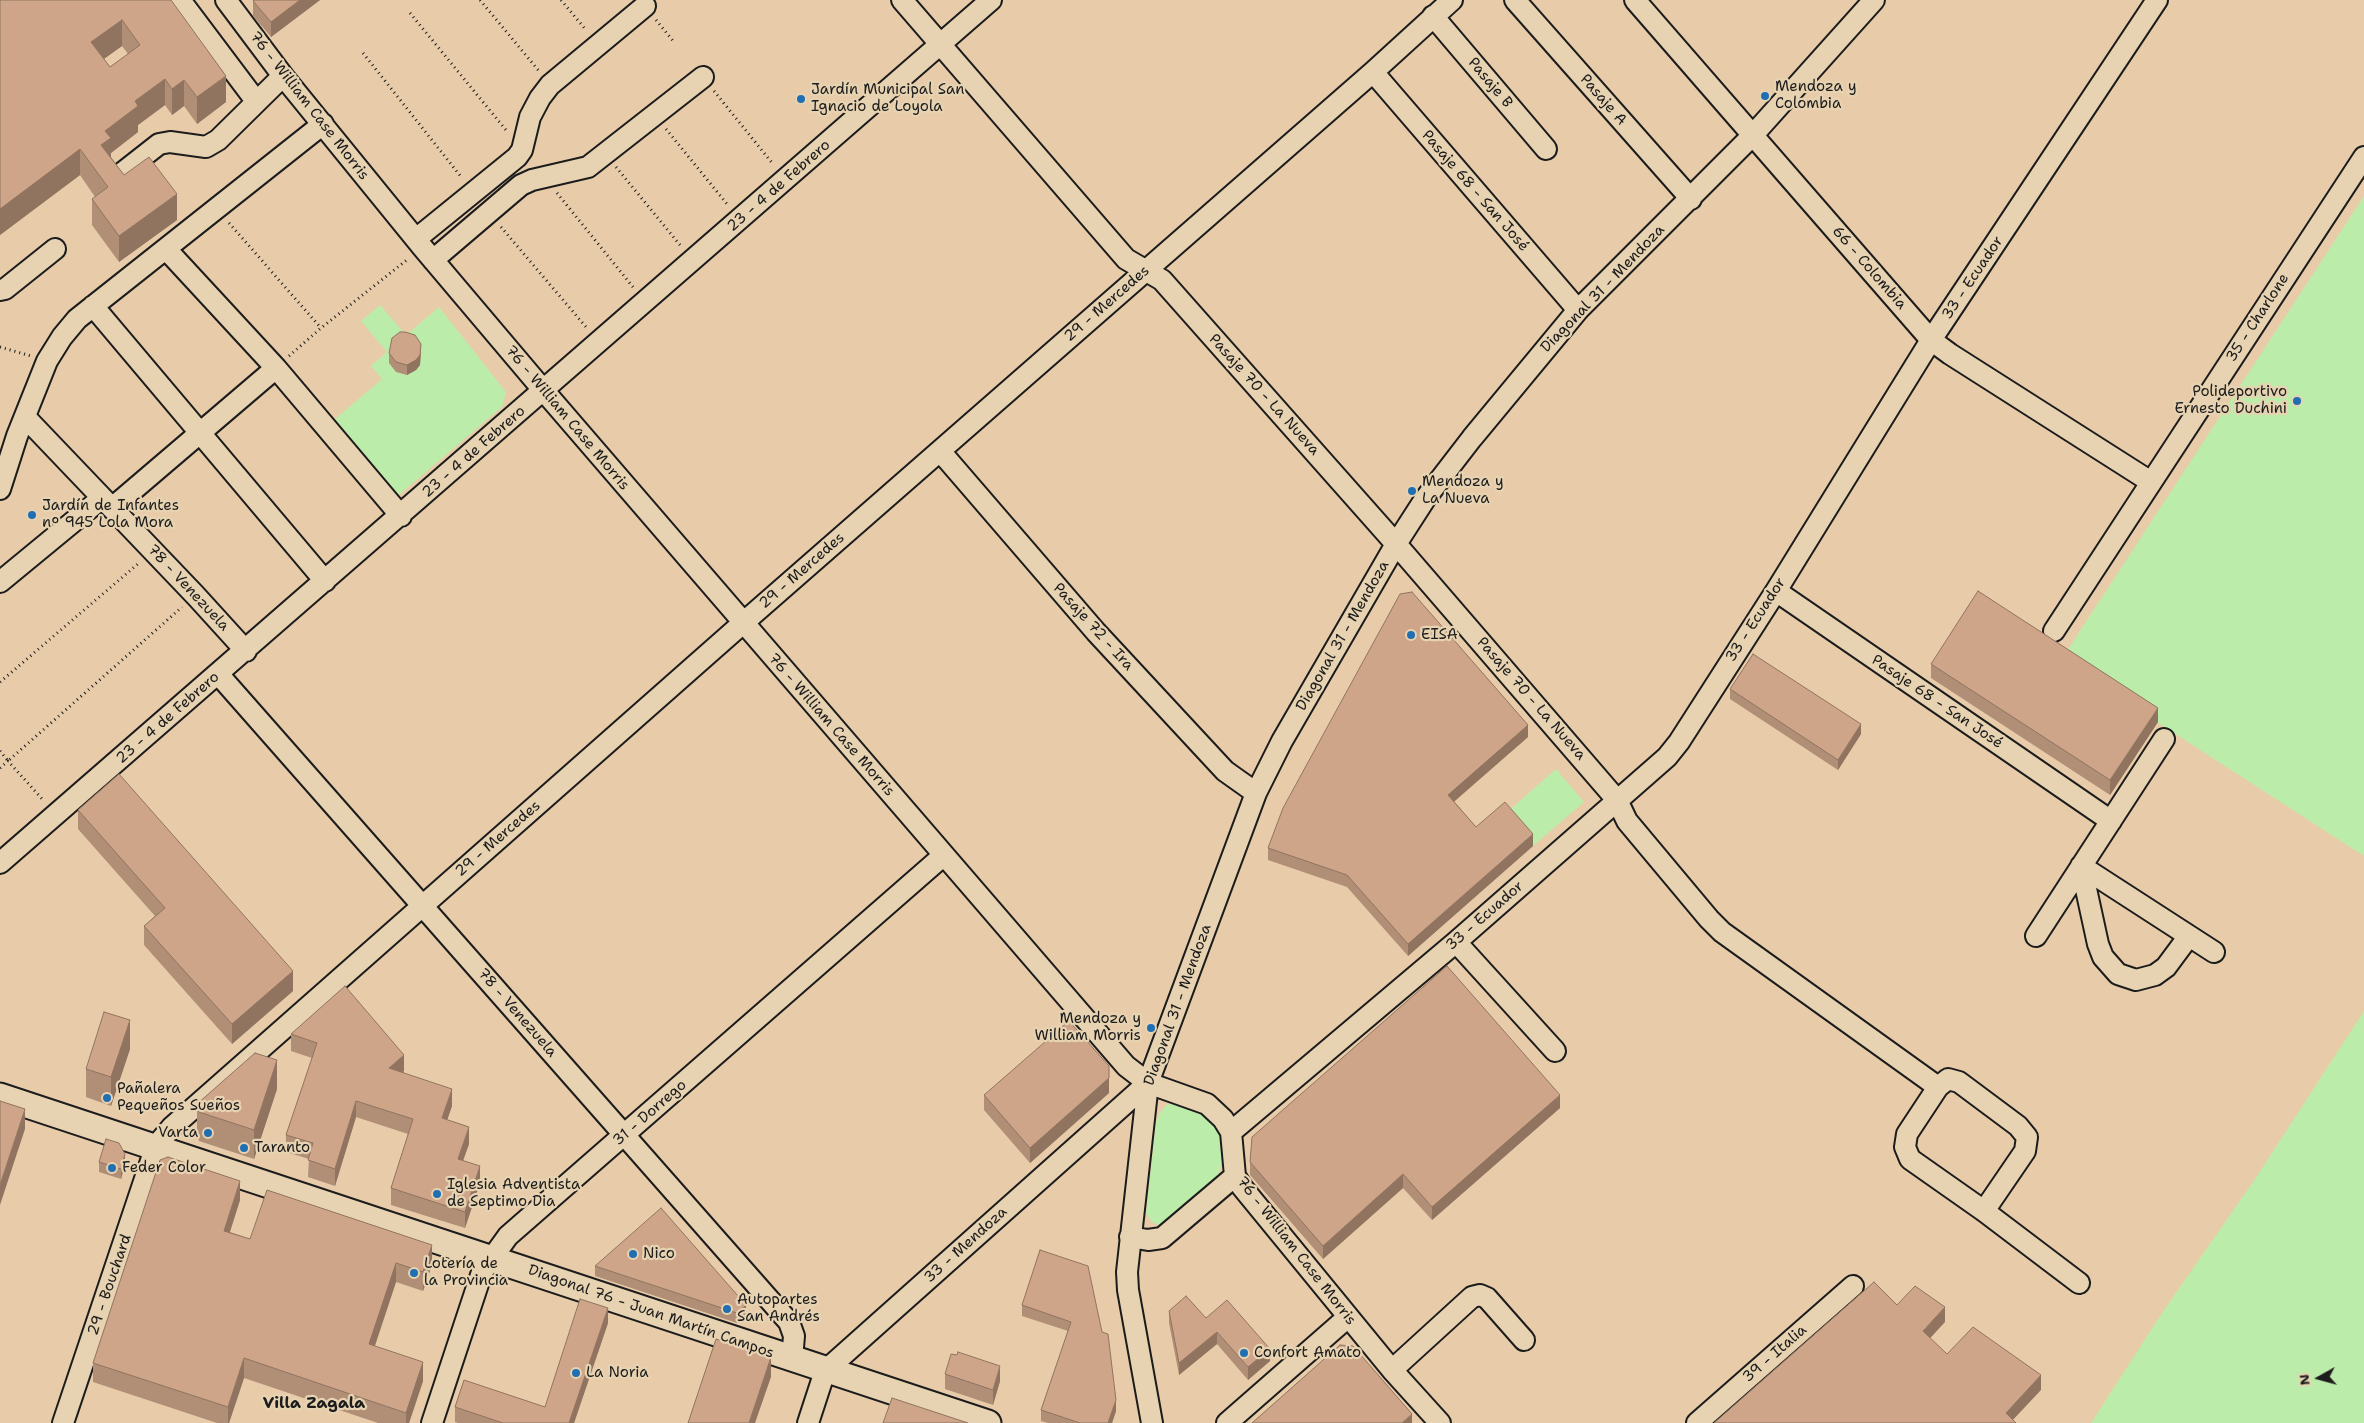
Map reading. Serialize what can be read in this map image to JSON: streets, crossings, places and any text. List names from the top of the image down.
{
  "streets": {
    "main road": ["Diagonal 76 - Juan Martín Campos"],
    "street": [
      "Pasaje B",
      "Pasaje A",
      "76 - William Case Morris",
      "23 - 4 de Febrero",
      "Pasaje 68 - San José",
      "66 - Colombia",
      "33 - Ecuador",
      "Diagonal 31 - Mendoza",
      "29 - Mercedes",
      "35 - Charlone",
      "Pasaje 70 - La Nueva",
      "78 - Venezuela",
      "Pasaje 72 - Ira",
      "31 - Dorrego",
      "33 - Mendoza",
      "29 - Bouchard",
      "39 - Italia"
    ]
  },
  "crossings": [
    ["Pasaje B", "29 - Mercedes"],
    ["Pasaje A", "Diagonal 31 - Mendoza"],
    ["76 - William Case Morris", "23 - 4 de Febrero"],
    ["76 - William Case Morris", "33 - Ecuador"],
    ["76 - William Case Morris", "Diagonal 31 - Mendoza"],
    ["76 - William Case Morris", "29 - Mercedes"],
    ["76 - William Case Morris", "31 - Dorrego"],
    ["76 - William Case Morris", "33 - Mendoza"],
    ["23 - 4 de Febrero", "Pasaje 70 - La Nueva"],
    ["23 - 4 de Febrero", "78 - Venezuela"],
    ["Pasaje 68 - San José", "33 - Ecuador"],
    ["Pasaje 68 - San José", "Diagonal 31 - Mendoza"],
    ["Pasaje 68 - San José", "29 - Mercedes"],
    ["66 - Colombia", "33 - Ecuador"],
    ["66 - Colombia", "Diagonal 31 - Mendoza"],
    ["66 - Colombia", "35 - Charlone"],
    ["33 - Ecuador", "Pasaje 70 - La Nueva"],
    ["Diagonal 31 - Mendoza", "Pasaje 70 - La Nueva"],
    ["Diagonal 31 - Mendoza", "Pasaje 72 - Ira"],
    ["Diagonal 31 - Mendoza", "33 - Mendoza"],
    ["29 - Mercedes", "Pasaje 70 - La Nueva"],
    ["29 - Mercedes", "78 - Venezuela"],
    ["29 - Mercedes", "Pasaje 72 - Ira"],
    ["29 - Mercedes", "29 - Bouchard"],
    ["29 - Mercedes", "Diagonal 76 - Juan Martín Campos"],
    ["78 - Venezuela", "31 - Dorrego"],
    ["78 - Venezuela", "Diagonal 76 - Juan Martín Campos"],
    ["31 - Dorrego", "Diagonal 76 - Juan Martín Campos"],
    ["33 - Mendoza", "Diagonal 76 - Juan Martín Campos"],
    ["29 - Bouchard", "Diagonal 76 - Juan Martín Campos"]
  ],
  "districts": ["Villa Zagala"],
  "places": [
    "Mendoza y Colombia",
    "Jardín Municipal San Ignacio de Loyola",
    "Polideportivo Ernesto Duchini",
    "Mendoza y La Nueva",
    "Jardín de Infantes nº 945 Lola Mora",
    "EISA",
    "Mendoza y William Morris",
    "Pañalera Pequeños Sueños",
    "Varta",
    "Taranto",
    "Feder Color",
    "Iglesia Adventista de Septimo Dia",
    "Nico",
    "Lotería de la Provincia",
    "Autopartes San Andrés",
    "Confort Amato",
    "La Noria"
  ],
  "north": "left"
}
